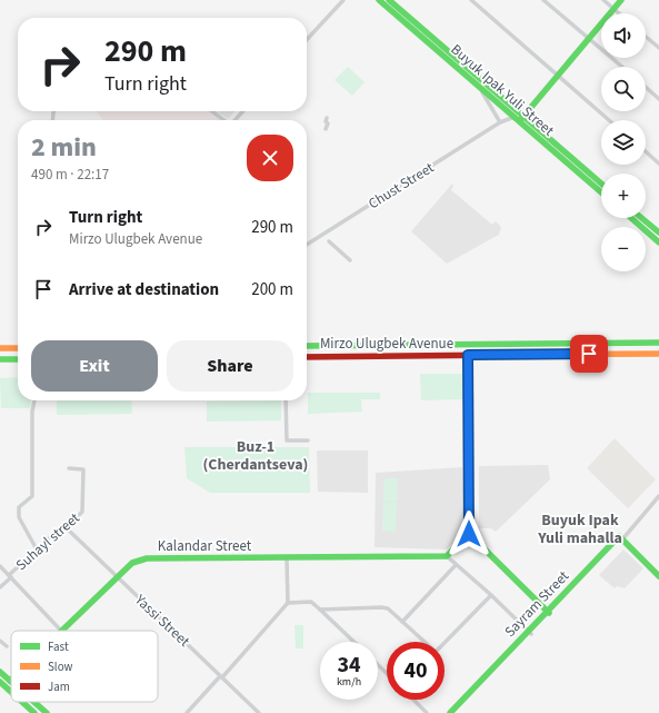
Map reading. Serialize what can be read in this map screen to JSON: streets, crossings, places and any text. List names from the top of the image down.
{
  "streets": {
    "main road": [
      "Buyuk Ipak Yuli Street",
      "Mirzo Ulugbek Avenue",
      "Kalandar Street",
      "Sayram Street"
    ],
    "street": ["Chust Street", "Suhayl street", "Yassi Street"]
  },
  "crossings": [
    ["Buyuk Ipak Yuli Street", "Chust Street"],
    ["Suhayl street", "Yassi Street"],
    ["Kalandar Street", "Yassi Street"]
  ],
  "districts": ["Buz-1 (Cherdantseva)", "Buyuk Ipak Yuli mahalla"],
  "legend": ["Fast", "Slow", "Jam"],
  "page": {
    "map_buttons": ["+", "−"],
    "turn": ["290 m", "Turn right"],
    "heading": ["2 min", "490 m · 22:17"],
    "list": [
      {
        "name": "Turn right",
        "note": "Mirzo Ulugbek Avenue",
        "value": "290 m"
      },
      {
        "name": "Arrive at destination",
        "value": "200 m"
      }
    ],
    "buttons": ["Exit", "Share"],
    "speed": "34 km/h",
    "limit": "40"
  }
}
